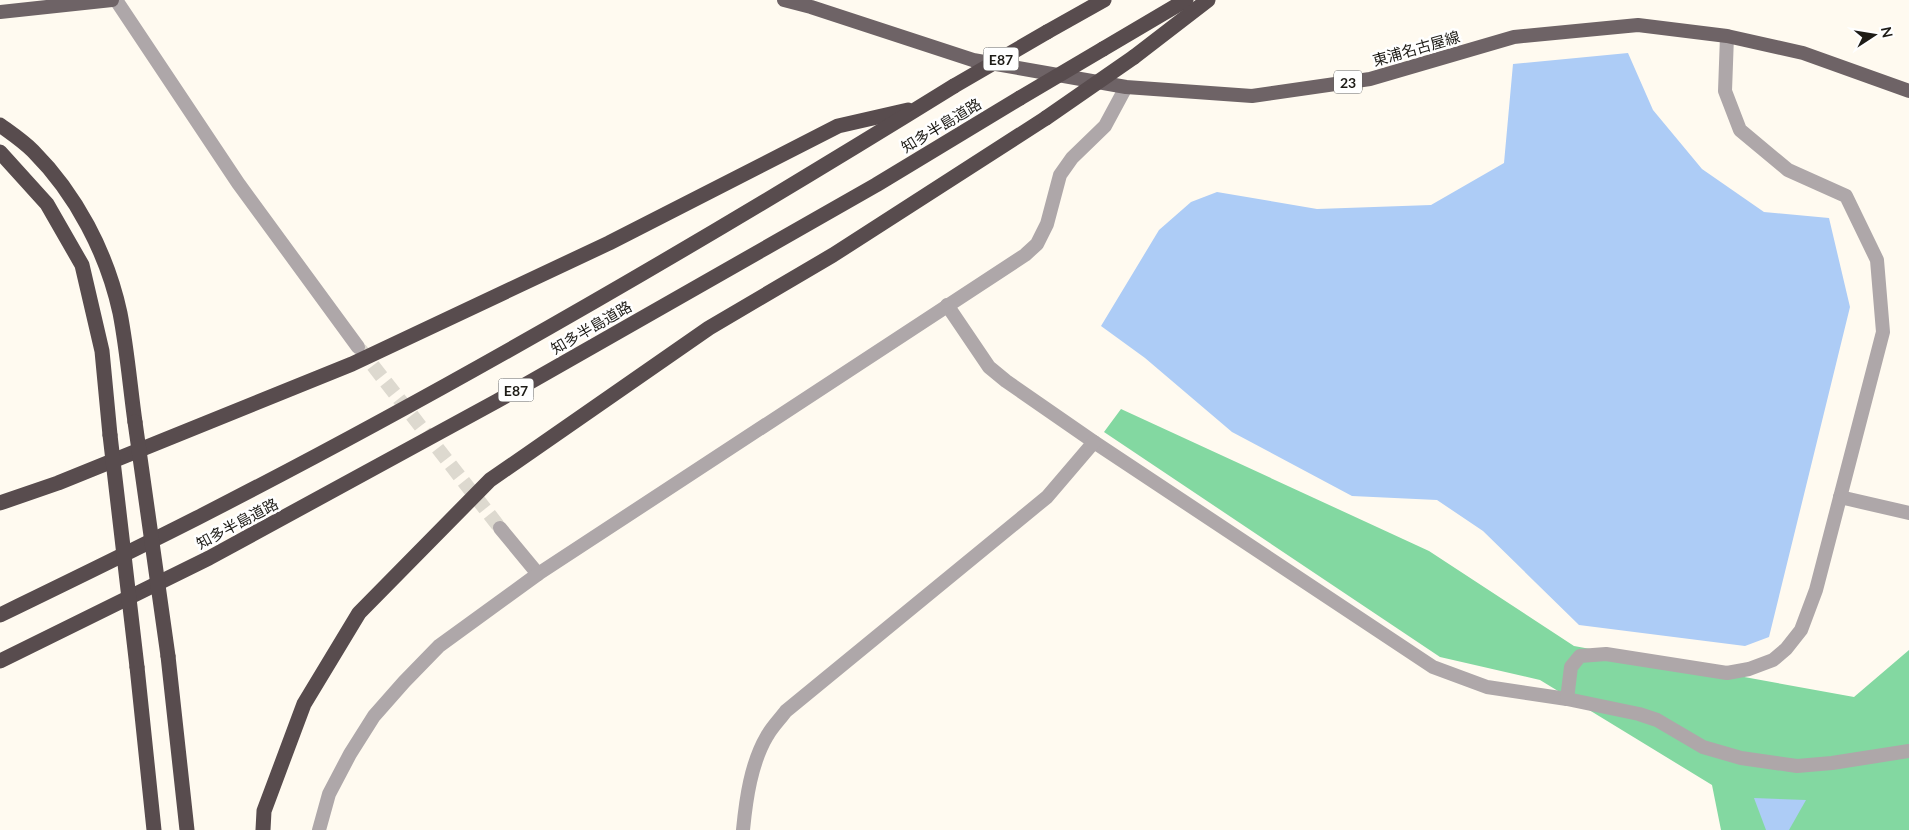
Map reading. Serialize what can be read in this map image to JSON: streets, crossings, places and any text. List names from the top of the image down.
{
  "streets": {
    "highway": ["E87", "知多半島道路"],
    "main road": ["東浦名古屋線", "23"]
  },
  "north": "right"
}
